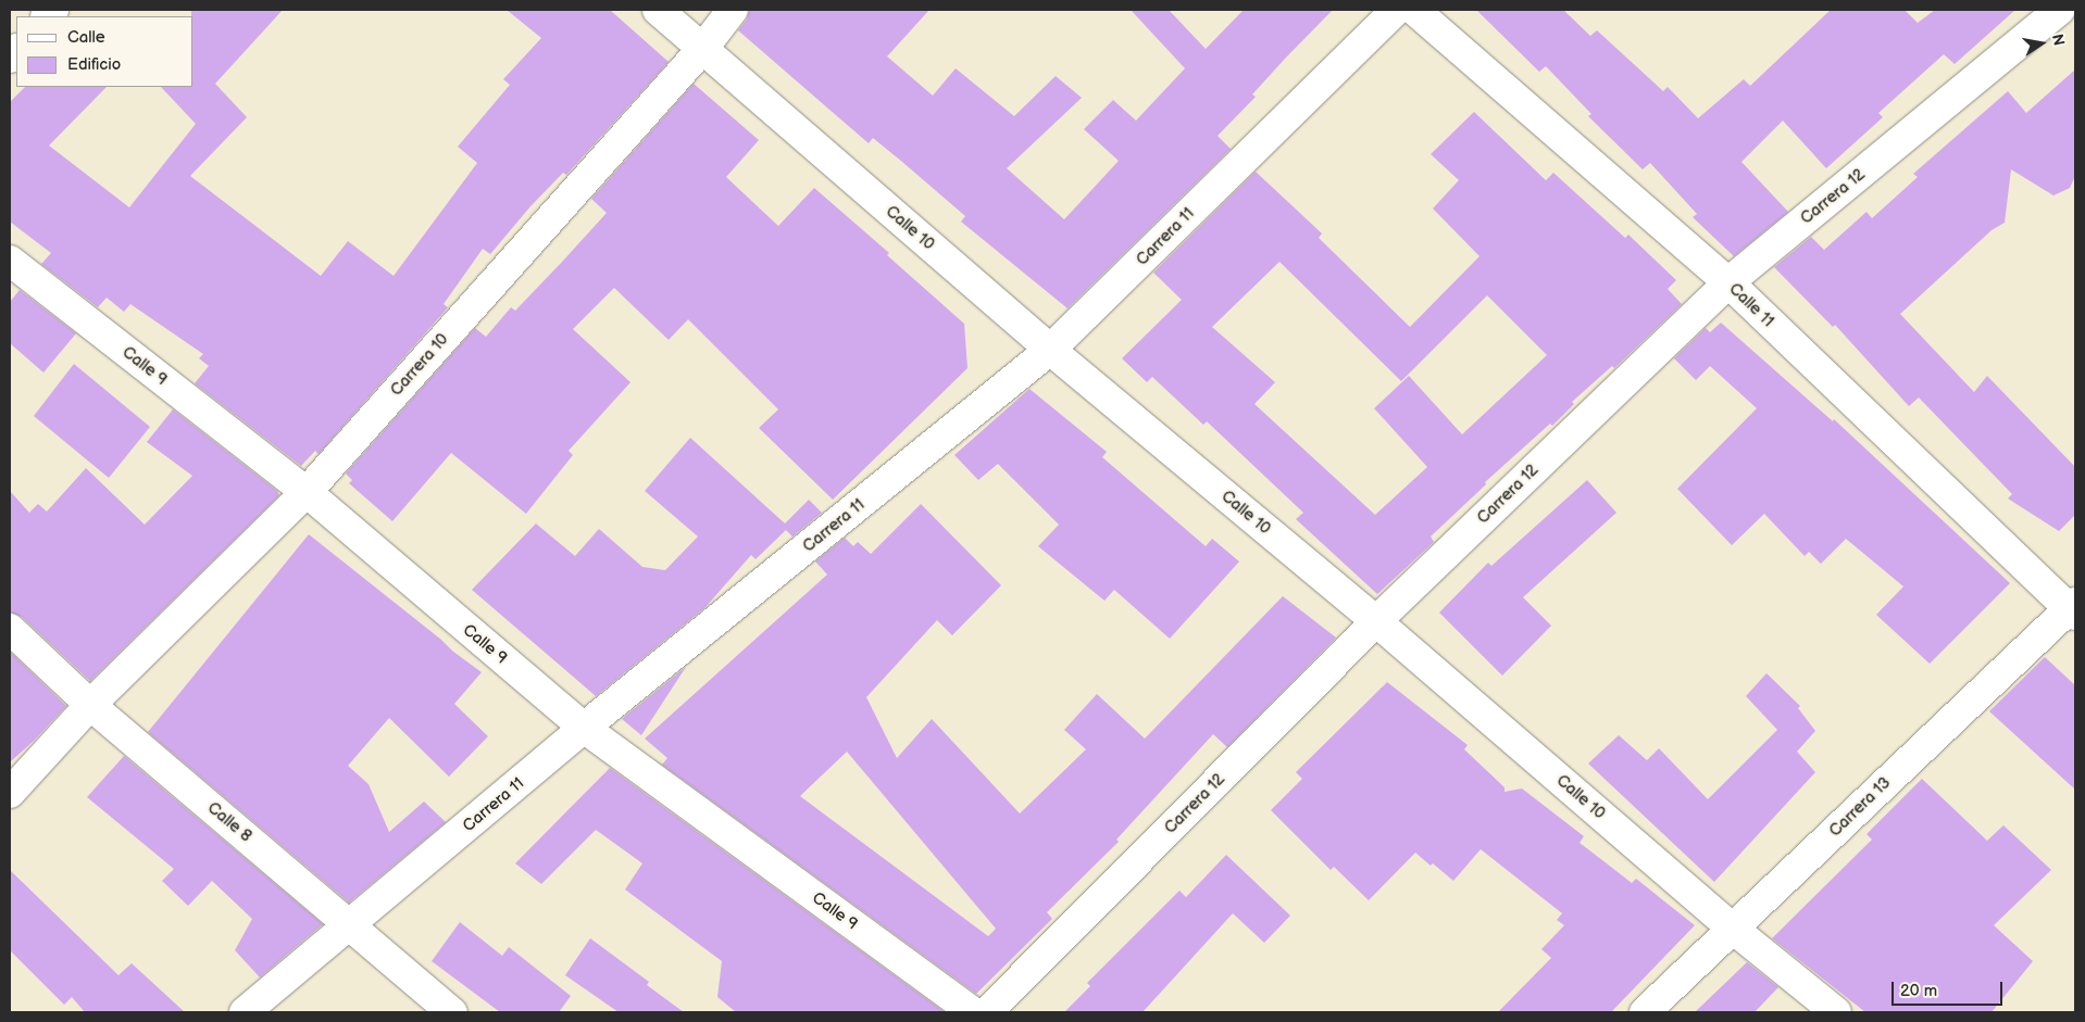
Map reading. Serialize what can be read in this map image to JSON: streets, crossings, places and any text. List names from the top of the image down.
{
  "streets": {
    "street": [
      "Carrera 12",
      "Calle 10",
      "Carrera 11",
      "Calle 11",
      "Carrera 10",
      "Calle 9",
      "Carrera 13",
      "Calle 8"
    ]
  },
  "crossings": [
    ["Carrera 12", "Calle 10"],
    ["Carrera 12", "Calle 11"],
    ["Calle 10", "Carrera 11"],
    ["Calle 10", "Carrera 10"],
    ["Calle 10", "Carrera 13"],
    ["Carrera 11", "Calle 9"],
    ["Carrera 11", "Calle 8"],
    ["Calle 11", "Carrera 13"],
    ["Carrera 10", "Calle 9"],
    ["Carrera 10", "Calle 8"]
  ],
  "legend": ["Calle", "Edificio"],
  "scale_bar": "20 m",
  "north": "right"
}
